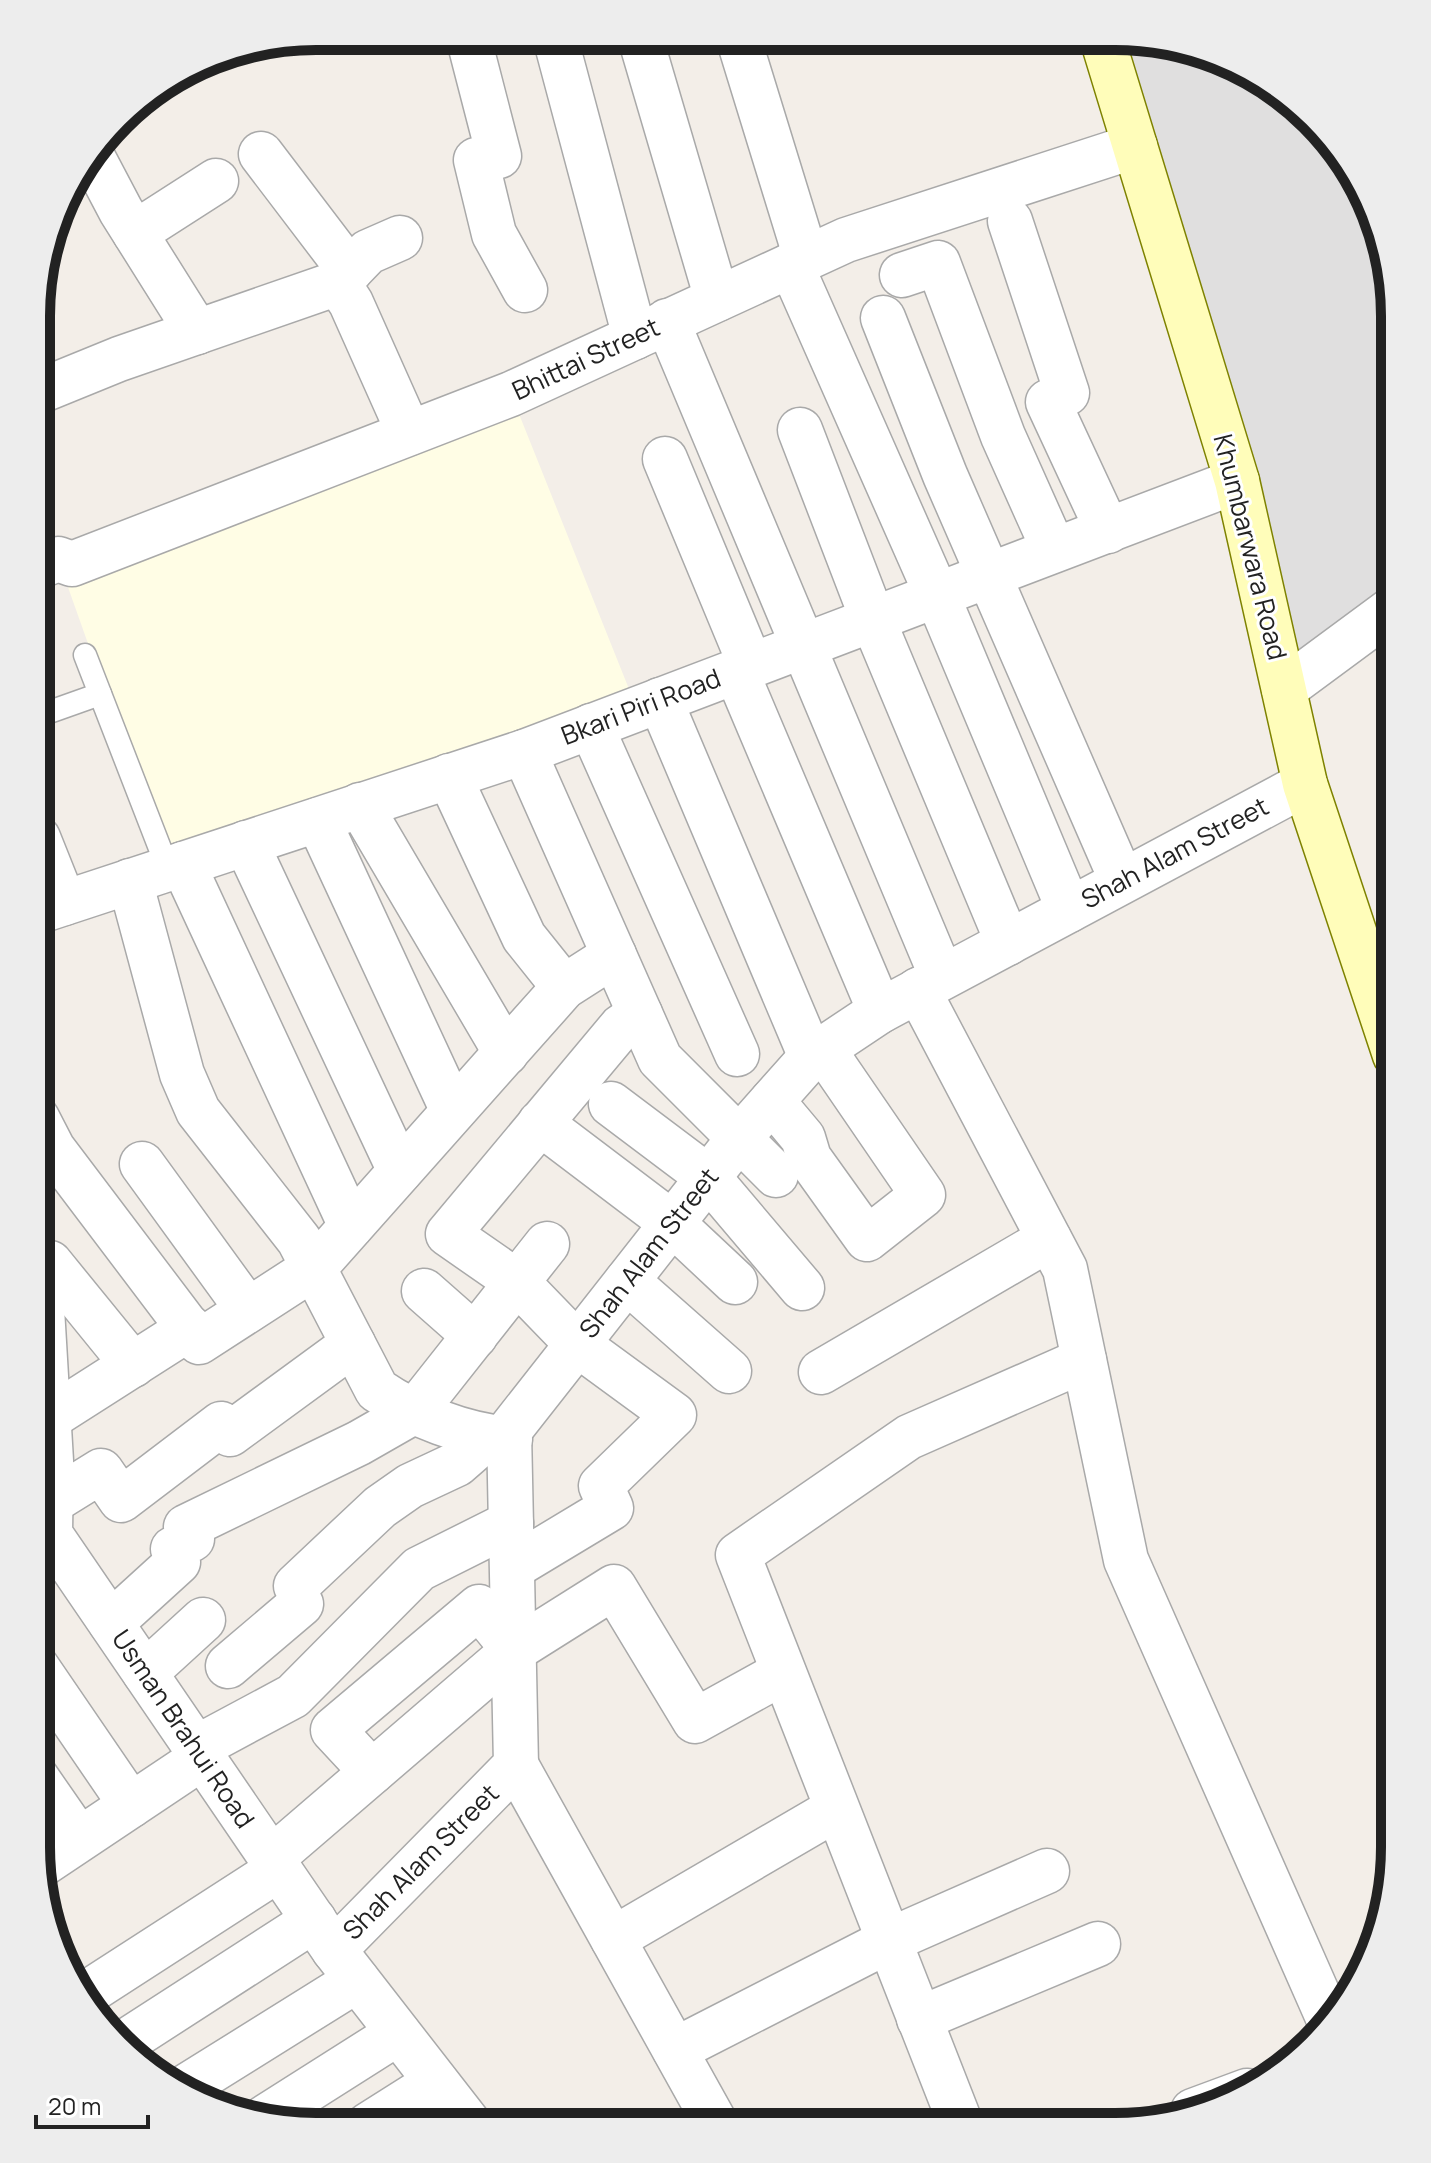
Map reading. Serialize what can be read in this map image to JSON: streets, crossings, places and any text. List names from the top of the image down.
{
  "streets": {
    "main road": ["Khumbarwara Road"],
    "street": [
      "Bhittai Street",
      "Bkari Piri Road",
      "Shah Alam Street",
      "Usman Brahui Road"
    ]
  },
  "crossings": [
    ["Bhittai Street", "Khumbarwara Road"],
    ["Khumbarwara Road", "Bkari Piri Road"],
    ["Khumbarwara Road", "Shah Alam Street"],
    ["Shah Alam Street", "Usman Brahui Road"]
  ],
  "scale_bar": "20 m"
}
